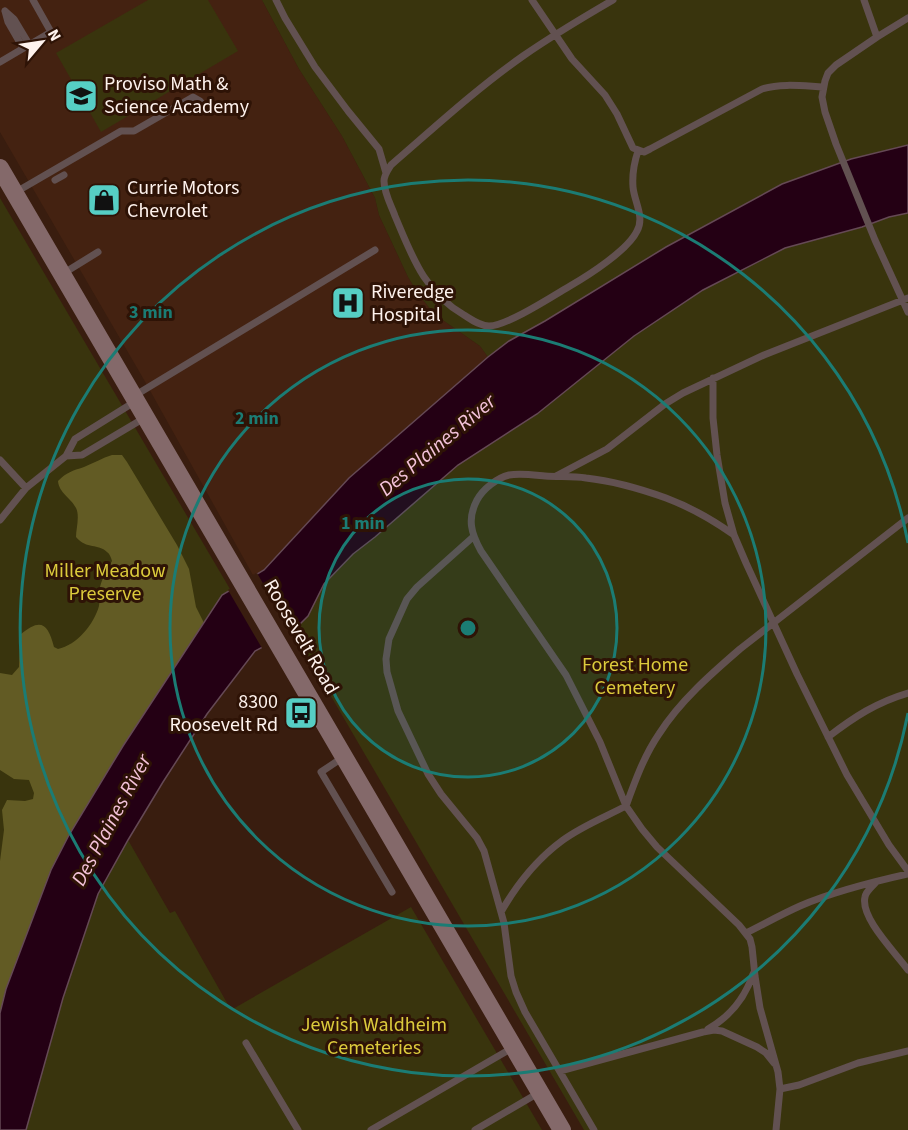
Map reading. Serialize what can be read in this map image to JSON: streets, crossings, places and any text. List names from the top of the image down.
{
  "streets": {
    "main road": ["Roosevelt Road"]
  },
  "water": ["Des Plaines River"],
  "parks": ["Miller Meadow Preserve", "Forest Home Cemetery", "Jewish Waldheim Cemeteries"],
  "places": {
    "school or university": ["Proviso Math & Science Academy"],
    "shop": ["Currie Motors Chevrolet"],
    "hospital": ["Riveredge Hospital"],
    "bus stop": ["8300 Roosevelt Rd"]
  },
  "north": "top right",
  "rings": ["3 min", "2 min", "1 min"]
}
